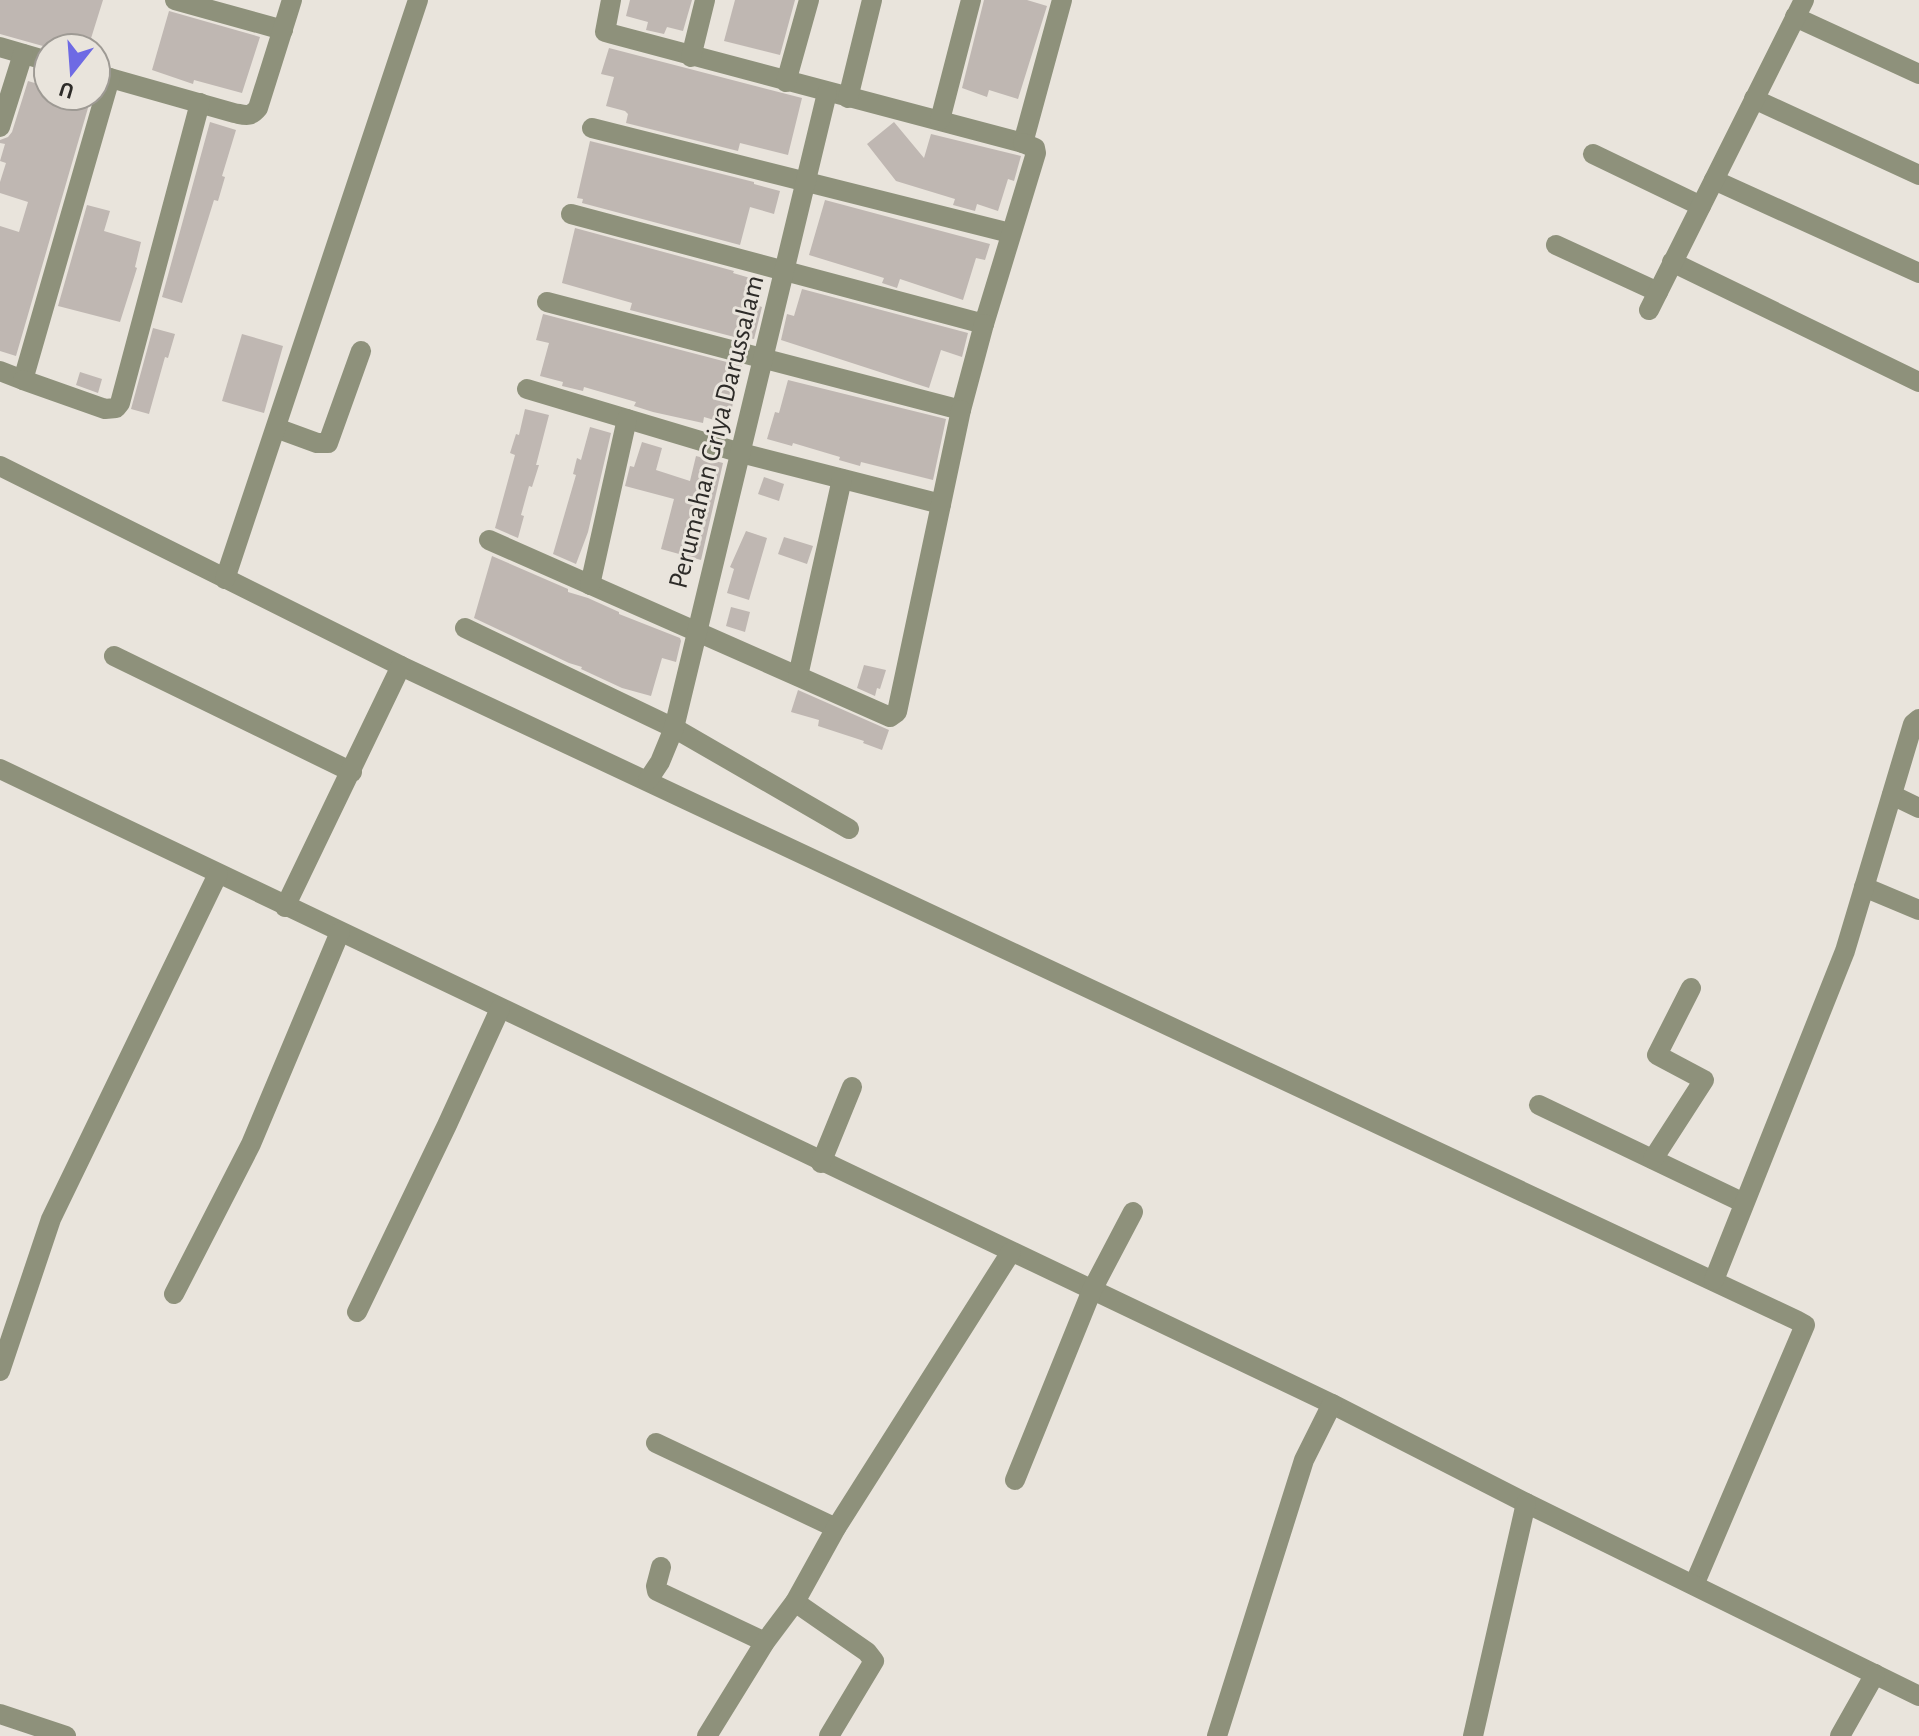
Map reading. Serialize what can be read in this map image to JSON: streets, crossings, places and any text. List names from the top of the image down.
{
  "streets": {
    "street": ["Perumahan Griya Darussalam"]
  },
  "north": "bottom"
}
